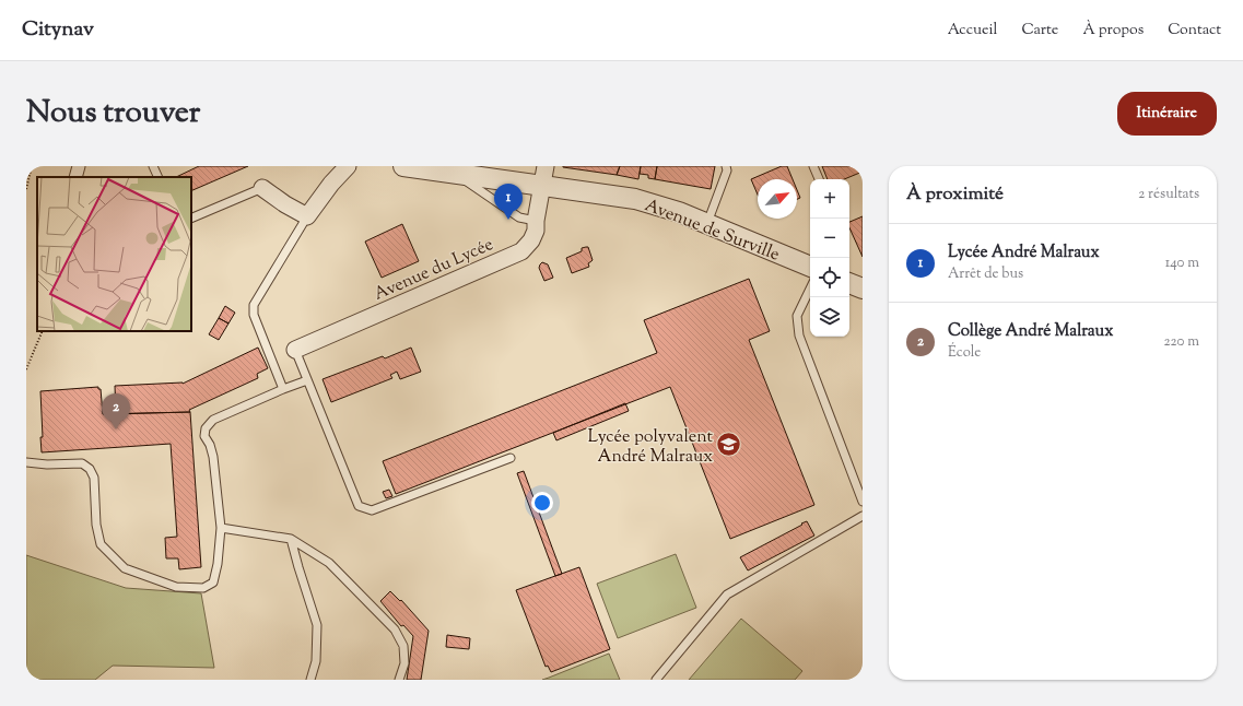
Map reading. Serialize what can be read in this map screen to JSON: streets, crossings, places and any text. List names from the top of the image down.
{
  "streets": {
    "street": ["Avenue de Surville", "Avenue du Lycée"]
  },
  "crossings": [
    ["Avenue de Surville", "Avenue du Lycée"]
  ],
  "places": {
    "school or university": ["Lycée polyvalent André Malraux"]
  },
  "north": "top right",
  "page": {
    "header": "Citynav",
    "nav": [
      "Accueil",
      "Carte",
      "À propos",
      "Contact"
    ],
    "title": "Nous trouver",
    "buttons": "Itinéraire",
    "heading": ["À proximité", "2 résultats"],
    "map_buttons": ["+", "−"],
    "pins": ["1", "2"],
    "list": [
      {
        "mark": "1",
        "name": "Lycée André Malraux",
        "note": "Arrêt de bus",
        "value": "140 m"
      },
      {
        "mark": "2",
        "name": "Collège André Malraux",
        "note": "École",
        "value": "220 m"
      }
    ]
  }
}
